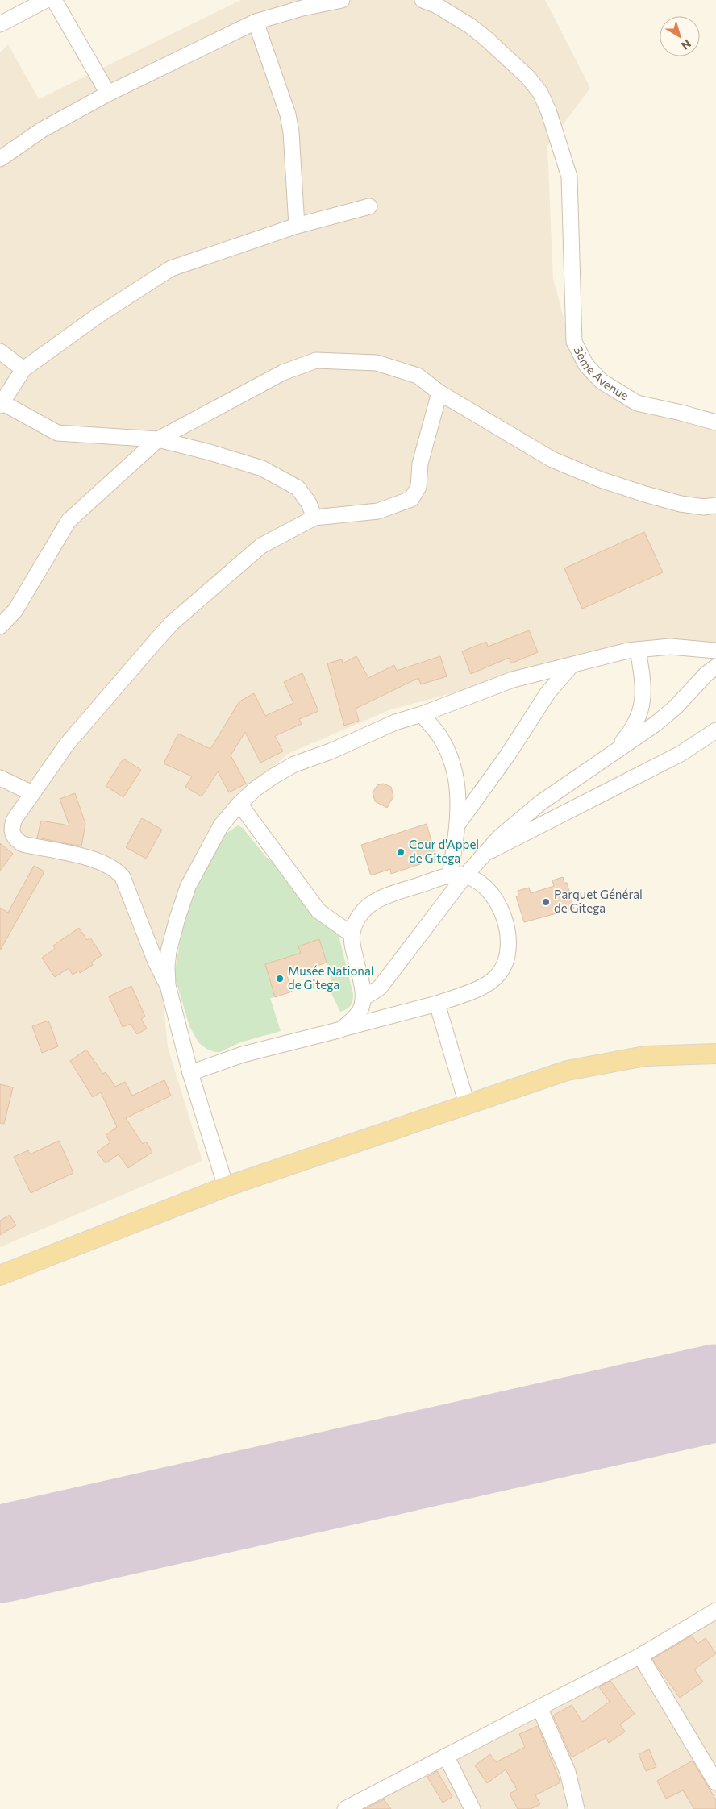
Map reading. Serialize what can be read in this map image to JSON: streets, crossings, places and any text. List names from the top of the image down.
{
  "streets": {
    "street": ["3ème Avenue"]
  },
  "places": ["Cour d'Appel de Gitega", "Parquet Général de Gitega", "Musée National de Gitega"],
  "north": "bottom right"
}
